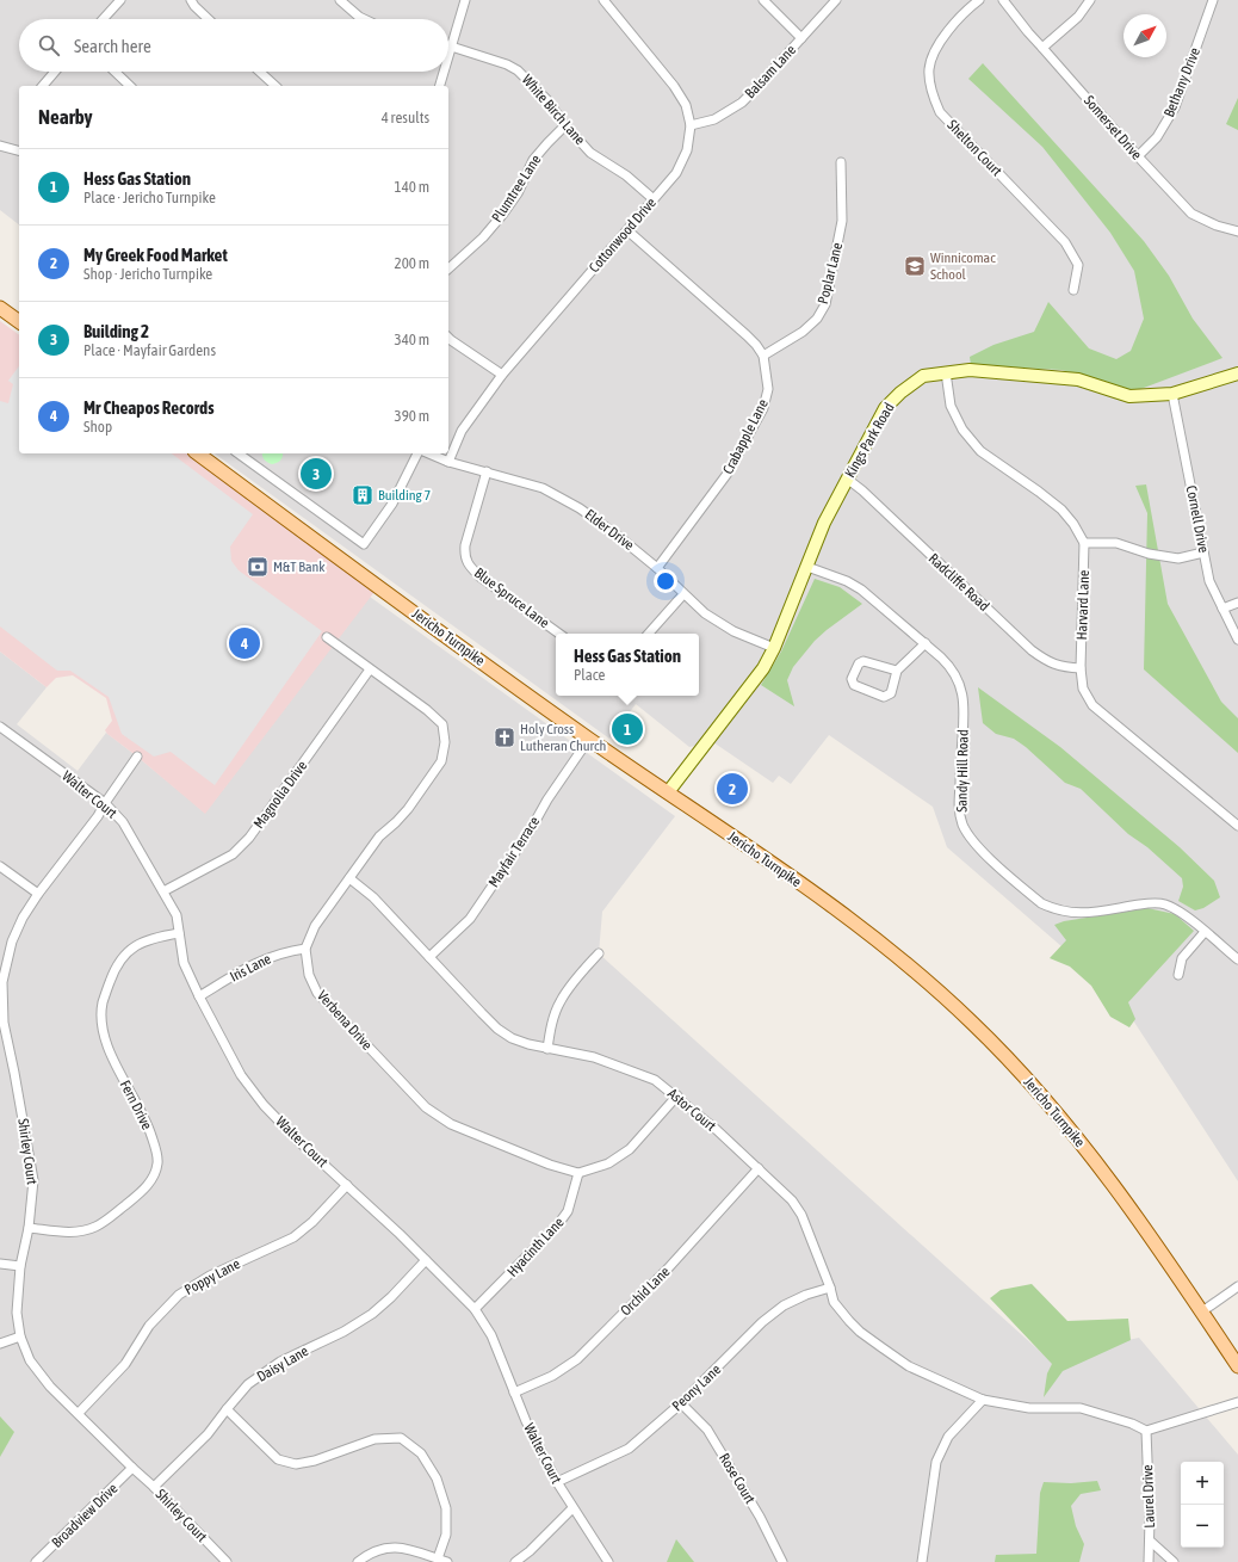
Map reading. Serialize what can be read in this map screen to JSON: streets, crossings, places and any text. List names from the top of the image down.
{
  "streets": {
    "main road": ["Jericho Turnpike"],
    "street": [
      "Balsam Lane",
      "Bethany Drive",
      "White Birch Lane",
      "Somerset Drive",
      "Shelton Court",
      "Plumtree Lane",
      "Cottonwood Drive",
      "Poplar Lane",
      "Crabapple Lane",
      "Kings Park Road",
      "Cornell Drive",
      "Elder Drive",
      "Radcliffe Road",
      "Blue Spruce Lane",
      "Harvard Lane",
      "Sandy Hill Road",
      "Walter Court",
      "Magnolia Drive",
      "Mayfair Terrace",
      "Iris Lane",
      "Verbena Drive",
      "Fern Drive",
      "Astor Court",
      "Shirley Court",
      "Hyacinth Lane",
      "Poppy Lane",
      "Orchid Lane",
      "Daisy Lane",
      "Peony Lane",
      "Rose Court",
      "Laurel Drive",
      "Broadview Drive"
    ]
  },
  "crossings": [
    ["Balsam Lane", "Cottonwood Drive"],
    ["Bethany Drive", "Somerset Drive"],
    ["White Birch Lane", "Plumtree Lane"],
    ["White Birch Lane", "Cottonwood Drive"],
    ["Cottonwood Drive", "Elder Drive"],
    ["Poplar Lane", "Crabapple Lane"],
    ["Crabapple Lane", "Elder Drive"],
    ["Kings Park Road", "Cornell Drive"],
    ["Kings Park Road", "Elder Drive"],
    ["Kings Park Road", "Radcliffe Road"],
    ["Kings Park Road", "Jericho Turnpike"],
    ["Kings Park Road", "Sandy Hill Road"],
    ["Elder Drive", "Blue Spruce Lane"],
    ["Radcliffe Road", "Harvard Lane"],
    ["Jericho Turnpike", "Mayfair Terrace"],
    ["Walter Court", "Magnolia Drive"],
    ["Walter Court", "Iris Lane"],
    ["Walter Court", "Fern Drive"],
    ["Walter Court", "Shirley Court"],
    ["Walter Court", "Hyacinth Lane"],
    ["Walter Court", "Poppy Lane"],
    ["Walter Court", "Orchid Lane"],
    ["Walter Court", "Daisy Lane"],
    ["Walter Court", "Peony Lane"],
    ["Mayfair Terrace", "Astor Court"],
    ["Iris Lane", "Verbena Drive"],
    ["Verbena Drive", "Hyacinth Lane"],
    ["Fern Drive", "Shirley Court"],
    ["Astor Court", "Orchid Lane"],
    ["Astor Court", "Peony Lane"],
    ["Astor Court", "Laurel Drive"],
    ["Shirley Court", "Poppy Lane"],
    ["Shirley Court", "Daisy Lane"],
    ["Shirley Court", "Broadview Drive"],
    ["Peony Lane", "Rose Court"]
  ],
  "places": {
    "school or university": ["Winnicomac School"],
    "building": ["Building 7"],
    "bank": ["M&T Bank"],
    "church": ["Holy Cross Lutheran Church"]
  },
  "north": "top right",
  "page": {
    "search": "Search here",
    "heading": ["Nearby", "4 results"],
    "list": [
      {
        "mark": "1",
        "name": "Hess Gas Station",
        "note": "Place · Jericho Turnpike",
        "value": "140 m"
      },
      {
        "mark": "2",
        "name": "My Greek Food Market",
        "note": "Shop · Jericho Turnpike",
        "value": "200 m"
      },
      {
        "mark": "3",
        "name": "Building 2",
        "note": "Place · Mayfair Gardens",
        "value": "340 m"
      },
      {
        "mark": "4",
        "name": "Mr Cheapos Records",
        "note": "Shop",
        "value": "390 m"
      }
    ],
    "pins": [
      "3",
      "4",
      "1",
      "2"
    ],
    "popup": ["Hess Gas Station", "Place"],
    "map_buttons": ["+", "−"]
  }
}
